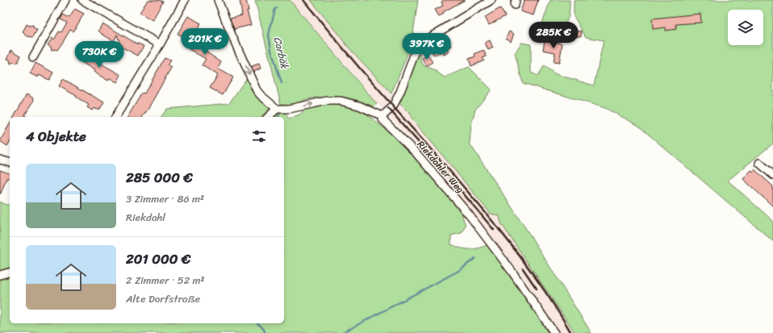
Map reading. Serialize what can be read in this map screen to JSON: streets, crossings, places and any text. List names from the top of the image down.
{
  "streets": {
    "street": ["Riekdahler Weg"]
  },
  "water": ["Carbäk"],
  "page": {
    "price": [
      "285K €",
      "201K €",
      "397K €",
      "730K €"
    ],
    "heading": "4 Objekte",
    "list": [
      {
        "name": "285 000 €",
        "note": "3 Zimmer · 86 m² · Riekdahl"
      },
      {
        "name": "201 000 €",
        "note": "2 Zimmer · 52 m² · Alte Dorfstraße"
      }
    ]
  }
}
